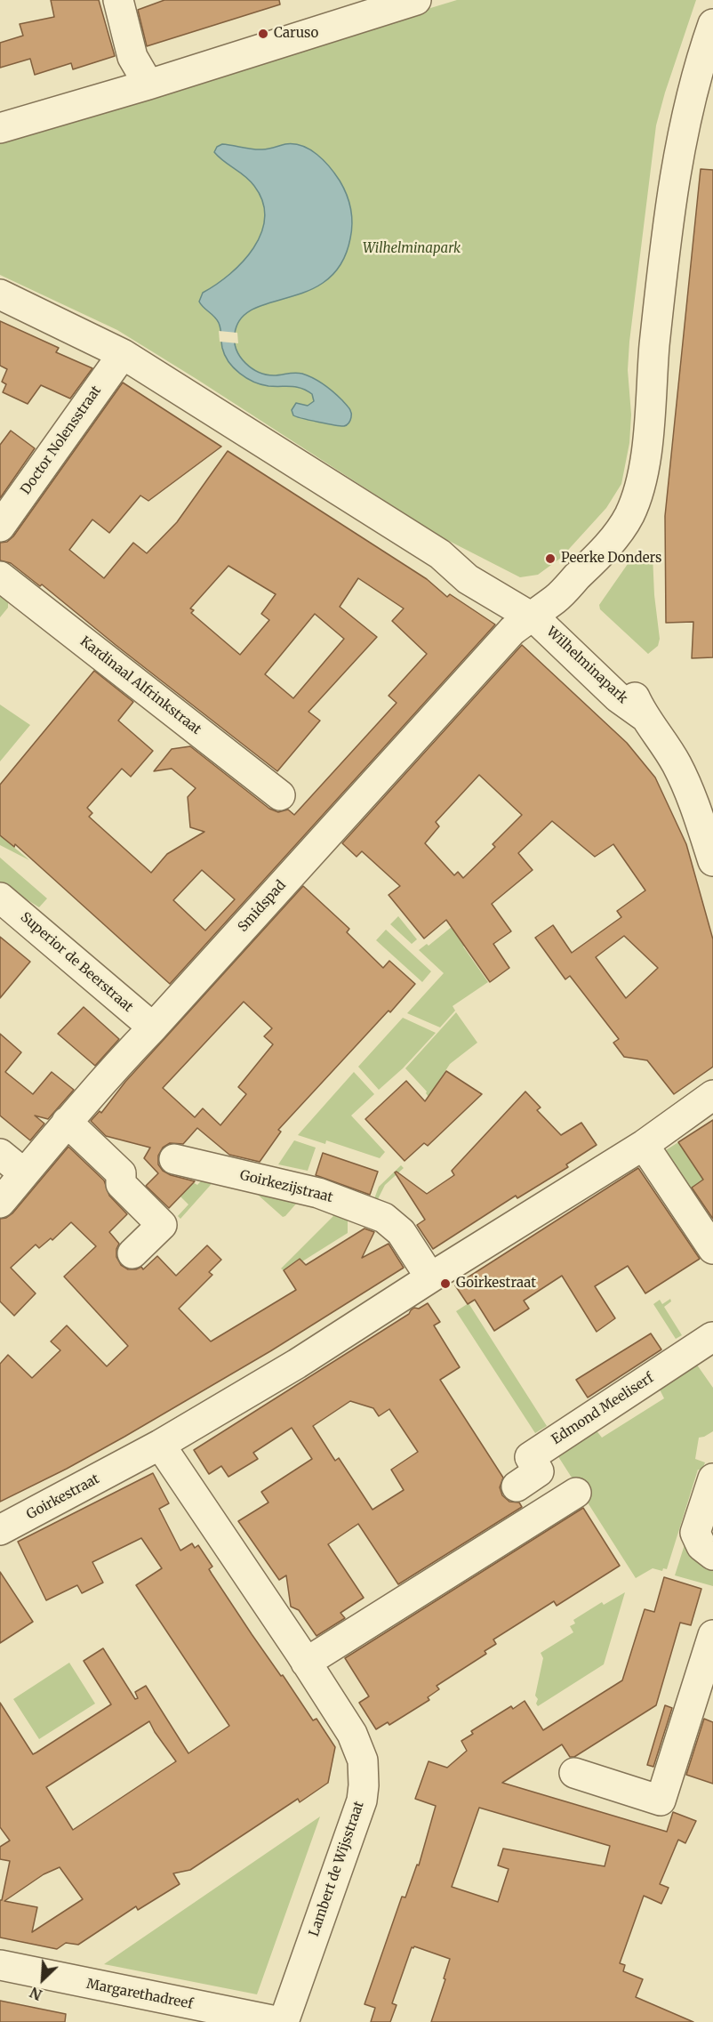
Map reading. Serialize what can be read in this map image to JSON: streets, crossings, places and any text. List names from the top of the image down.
{
  "streets": {
    "street": [
      "Doctor Nolensstraat",
      "Wilhelminapark",
      "Kardinaal Alfrinkstraat",
      "Smidspad",
      "Superior de Beerstraat",
      "Goirkezijstraat",
      "Edmond Meeliserf",
      "Goirkestraat",
      "Lambert de Wijsstraat",
      "Margarethadreef"
    ]
  },
  "crossings": [
    ["Doctor Nolensstraat", "Wilhelminapark"],
    ["Wilhelminapark", "Smidspad"],
    ["Smidspad", "Superior de Beerstraat"],
    ["Goirkezijstraat", "Goirkestraat"],
    ["Goirkestraat", "Lambert de Wijsstraat"],
    ["Lambert de Wijsstraat", "Margarethadreef"]
  ],
  "parks": ["Wilhelminapark"],
  "places": ["Caruso", "Peerke Donders", "Goirkestraat"],
  "north": "bottom left"
}
